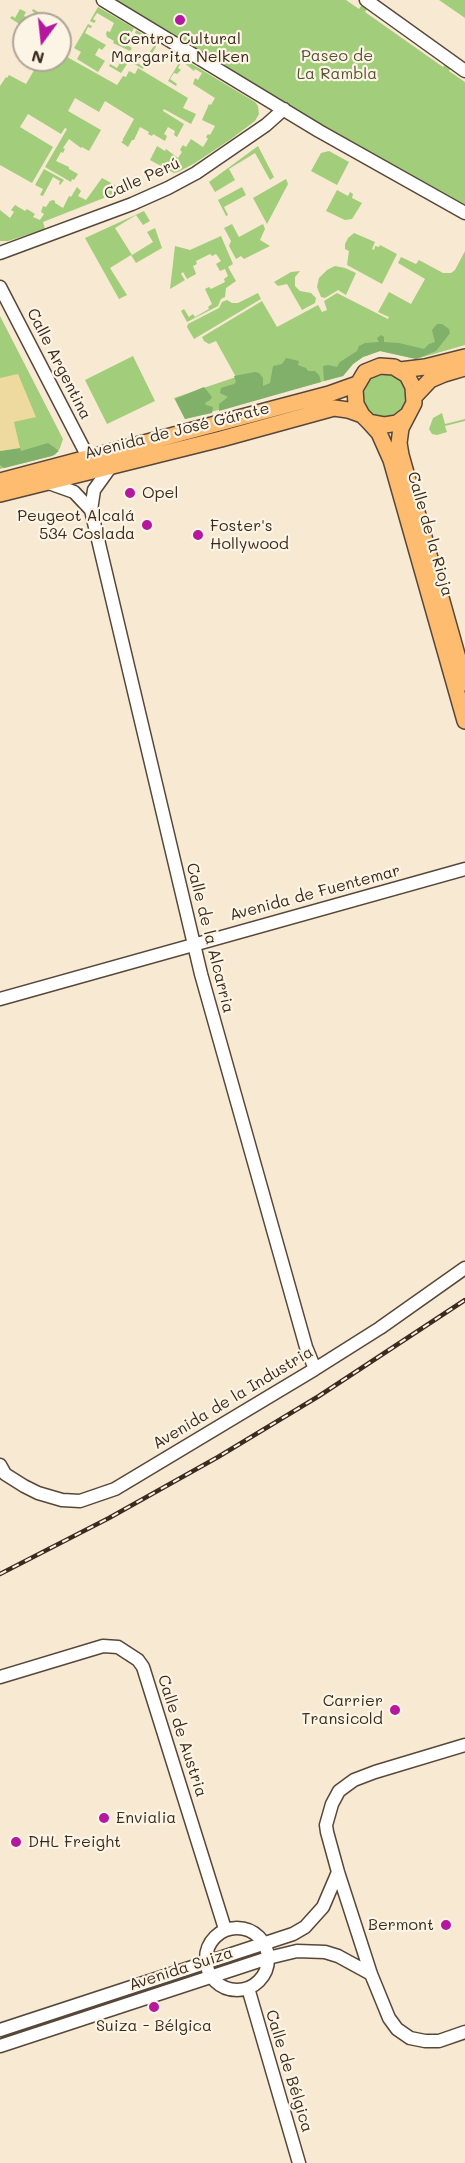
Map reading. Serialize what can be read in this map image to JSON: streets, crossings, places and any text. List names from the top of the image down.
{
  "streets": {
    "main road": ["Avenida de José Gárate", "Calle de la Rioja"],
    "street": [
      "Calle Perú",
      "Calle Argentina",
      "Avenida de Fuentemar",
      "Calle de la Alcarria",
      "Avenida de la Industria",
      "Calle de Austria",
      "Avenida Suiza",
      "Calle de Bélgica"
    ]
  },
  "crossings": [
    ["Calle Argentina", "Avenida de José Gárate"],
    ["Avenida de José Gárate", "Calle de la Rioja"],
    ["Avenida de Fuentemar", "Calle de la Alcarria"],
    ["Calle de la Alcarria", "Avenida de la Industria"]
  ],
  "parks": ["Paseo de La Rambla"],
  "places": [
    "Centro Cultural Margarita Nelken",
    "Opel",
    "Peugeot Alcalá 534 Coslada",
    "Foster's Hollywood",
    "Carrier Transicold",
    "Envialia",
    "DHL Freight",
    "Bermont",
    "Suiza - Bélgica"
  ],
  "north": "bottom"
}
